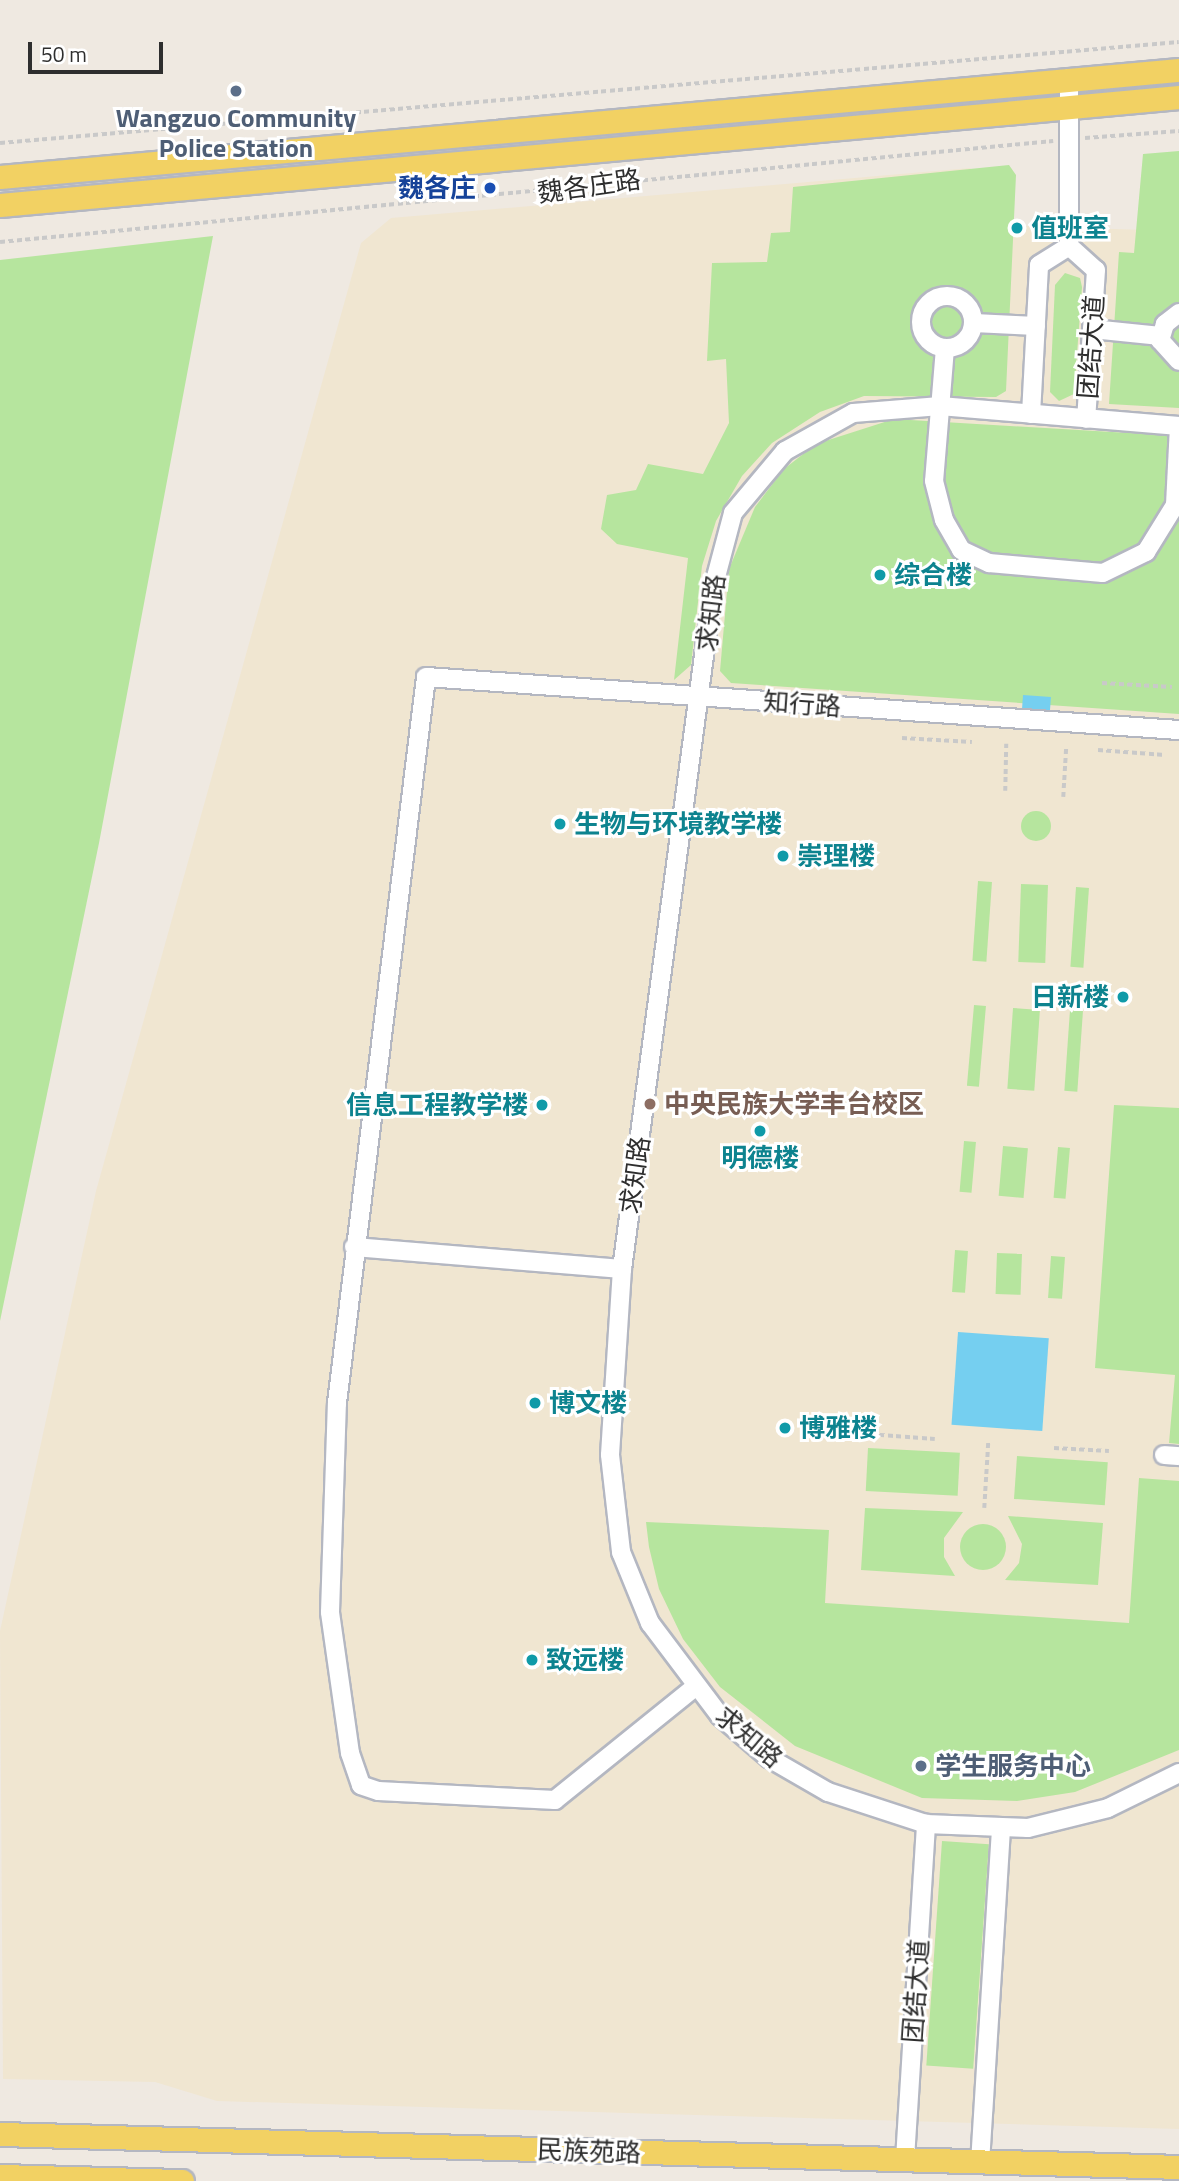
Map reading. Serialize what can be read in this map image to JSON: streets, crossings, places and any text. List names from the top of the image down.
{
  "streets": {
    "main road": ["魏各庄路", "民族苑路"],
    "street": ["团结大道", "求知路", "知行路"]
  },
  "crossings": [
    ["团结大道", "求知路"],
    ["团结大道", "民族苑路"],
    ["求知路", "知行路"]
  ],
  "places": [
    "Wangzuo Community Police Station",
    "魏各庄",
    "值班室",
    "综合楼",
    "生物与环境教学楼",
    "崇理楼",
    "日新楼",
    "中央民族大学丰台校区",
    "信息工程教学楼",
    "明德楼",
    "博文楼",
    "博雅楼",
    "致远楼",
    "学生服务中心"
  ],
  "scale_bar": "50 m"
}
